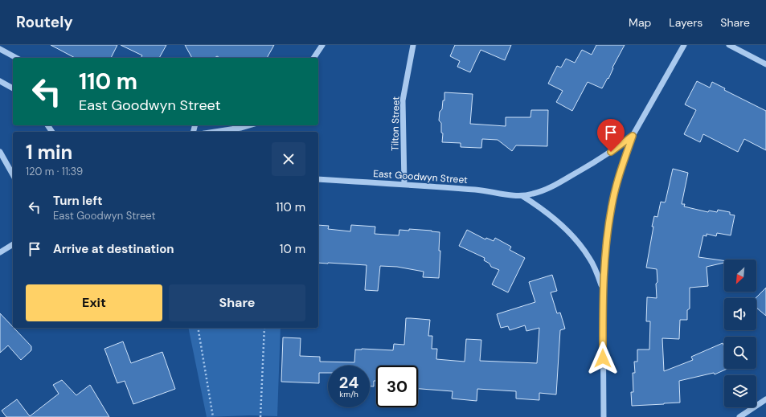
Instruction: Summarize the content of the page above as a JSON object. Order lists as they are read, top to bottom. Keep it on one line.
{"streets":{"street":["Tilton Street","East Goodwyn Street"]},"crossings":[["Tilton Street","East Goodwyn Street"]],"north":"bottom left","page":{"header":"Routely","nav":["Map","Layers","Share"],"turn":["110 m","East Goodwyn Street"],"heading":["1 min","120 m · 11:39"],"list":[{"name":"Turn left","note":"East Goodwyn Street","value":"110 m"},{"name":"Arrive at destination","value":"10 m"}],"buttons":["Exit","Share"],"speed":"24 km/h","limit":"30"}}
